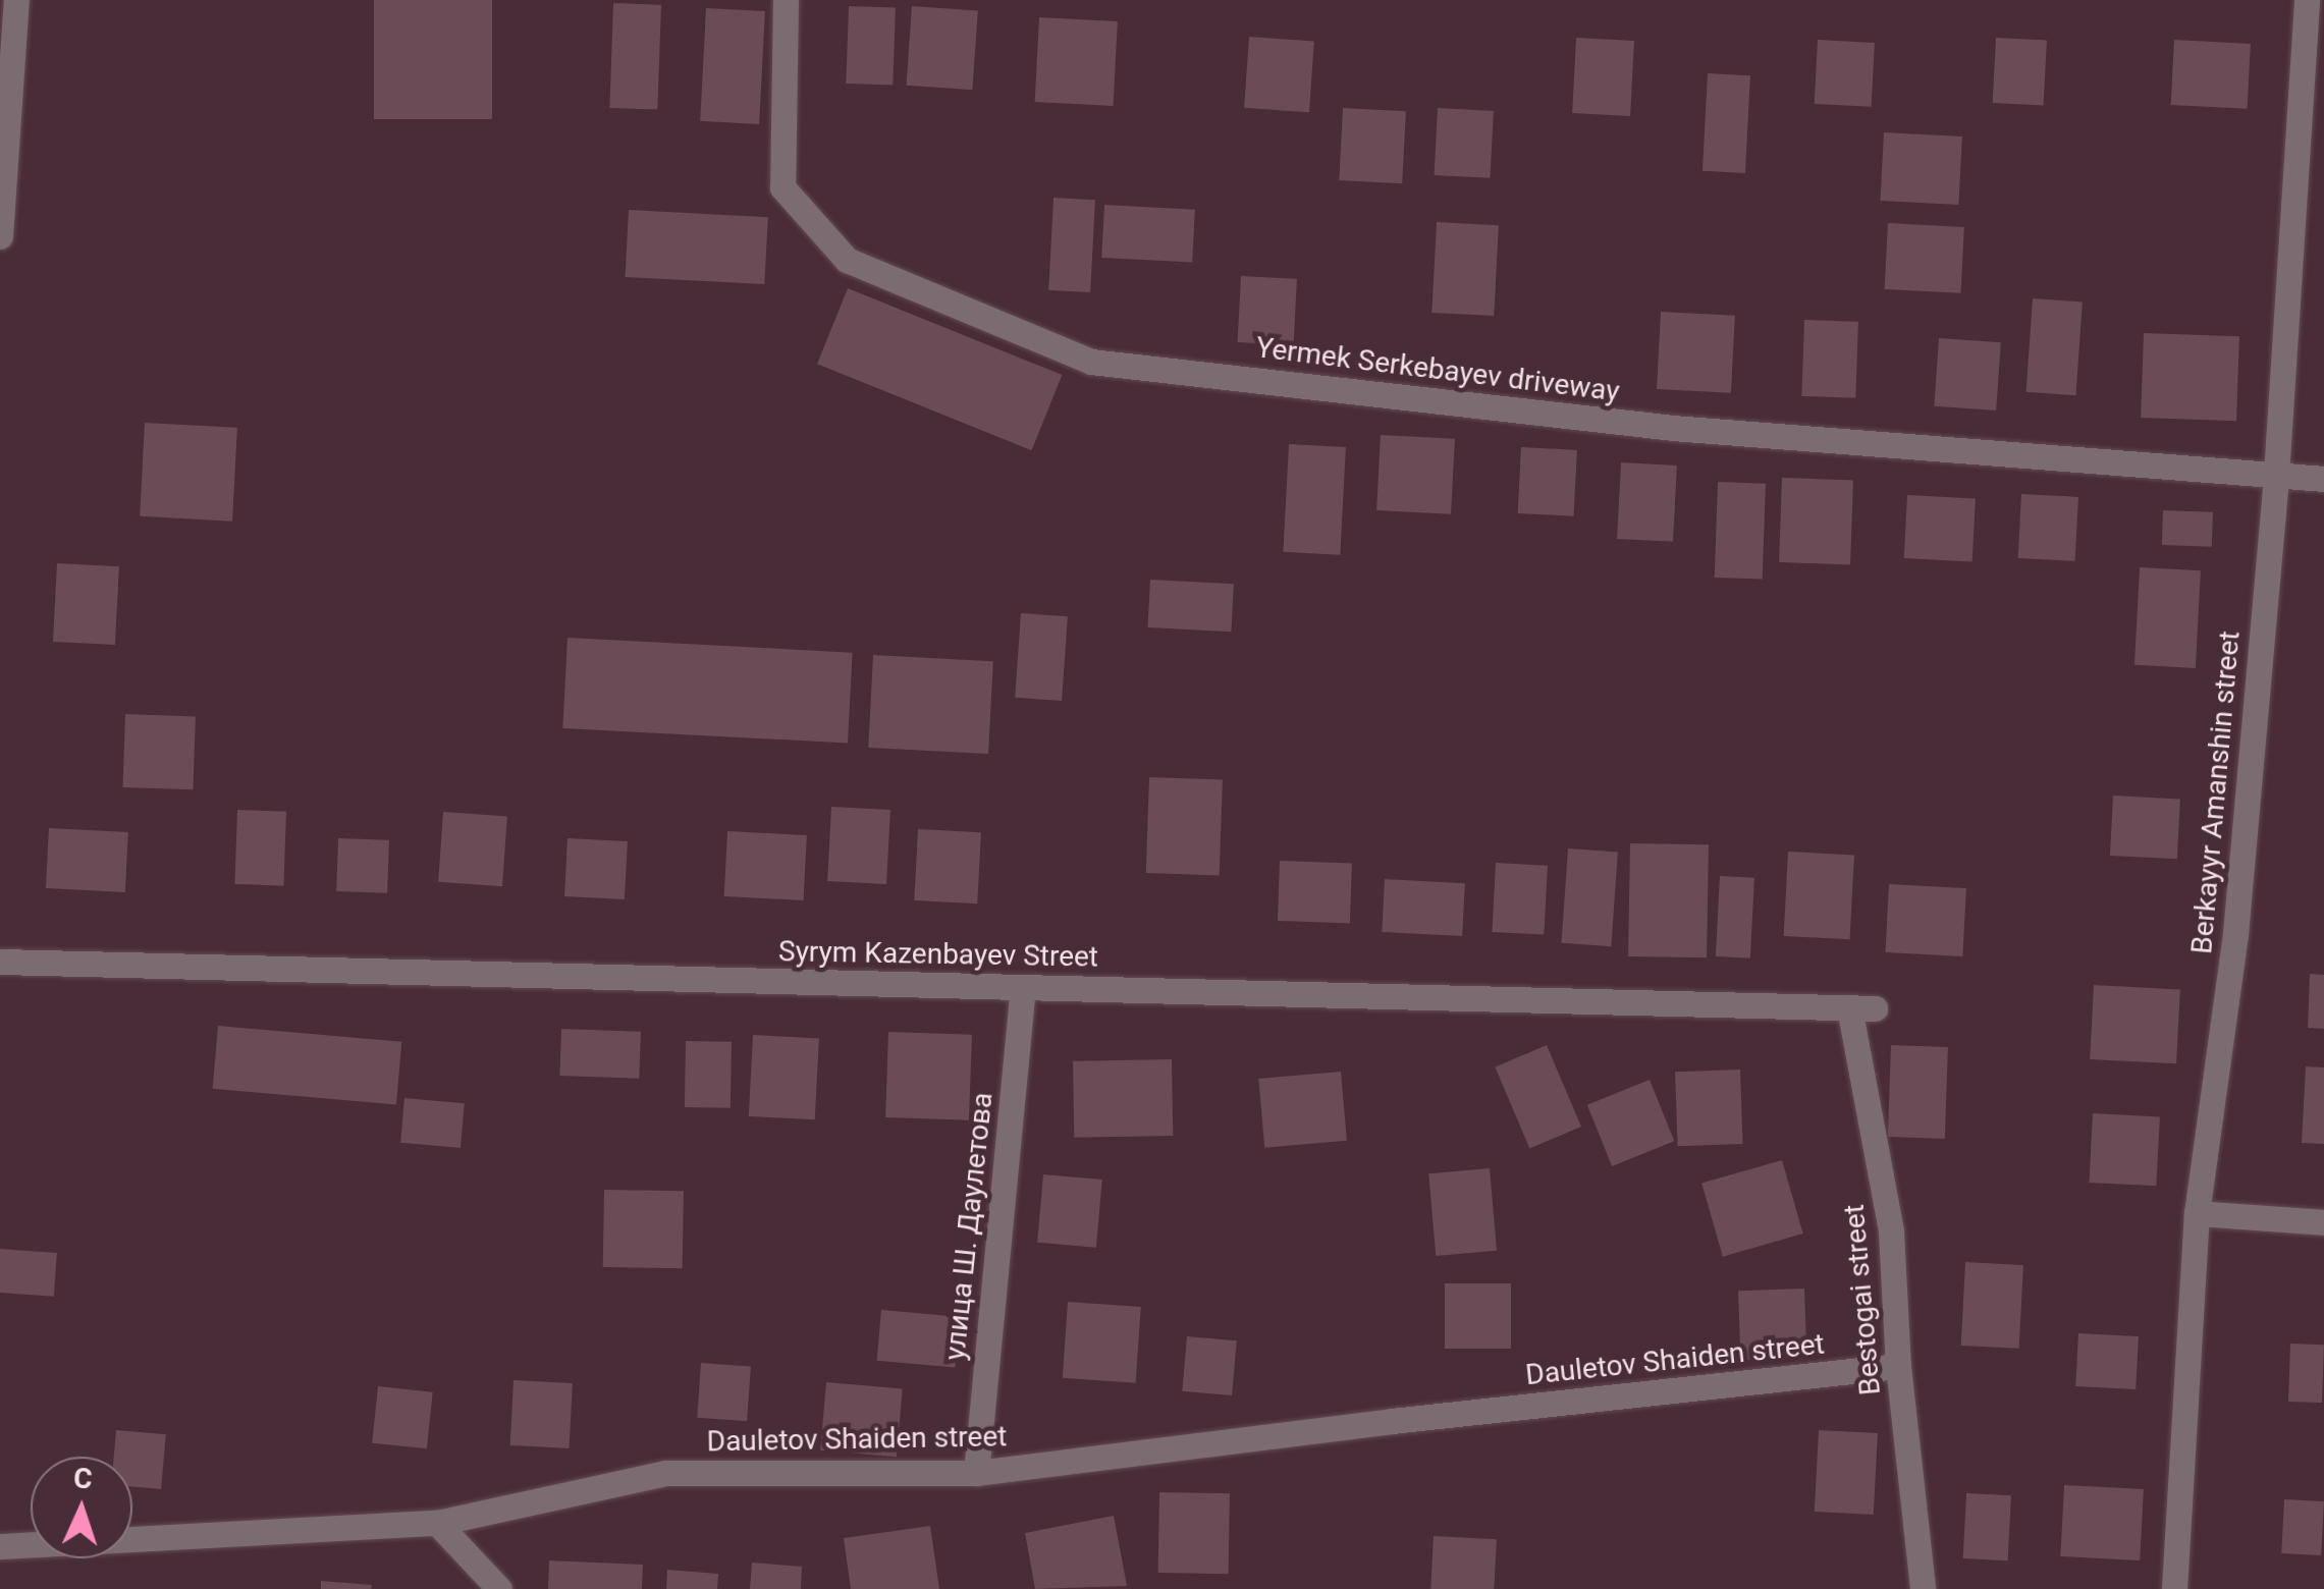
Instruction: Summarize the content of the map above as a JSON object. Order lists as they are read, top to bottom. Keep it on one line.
{"streets":{"street":["Yermek Serkebayev driveway","Berkayyr Amanshin street","Syrym Kazenbayev Street","улица Ш. Даулетова","Bestogai street","Dauletov Shaiden street"]},"crossings":[["Yermek Serkebayev driveway","Berkayyr Amanshin street"],["Syrym Kazenbayev Street","улица Ш. Даулетова"],["Syrym Kazenbayev Street","Bestogai street"],["улица Ш. Даулетова","Dauletov Shaiden street"],["Bestogai street","Dauletov Shaiden street"]],"north":"top"}
